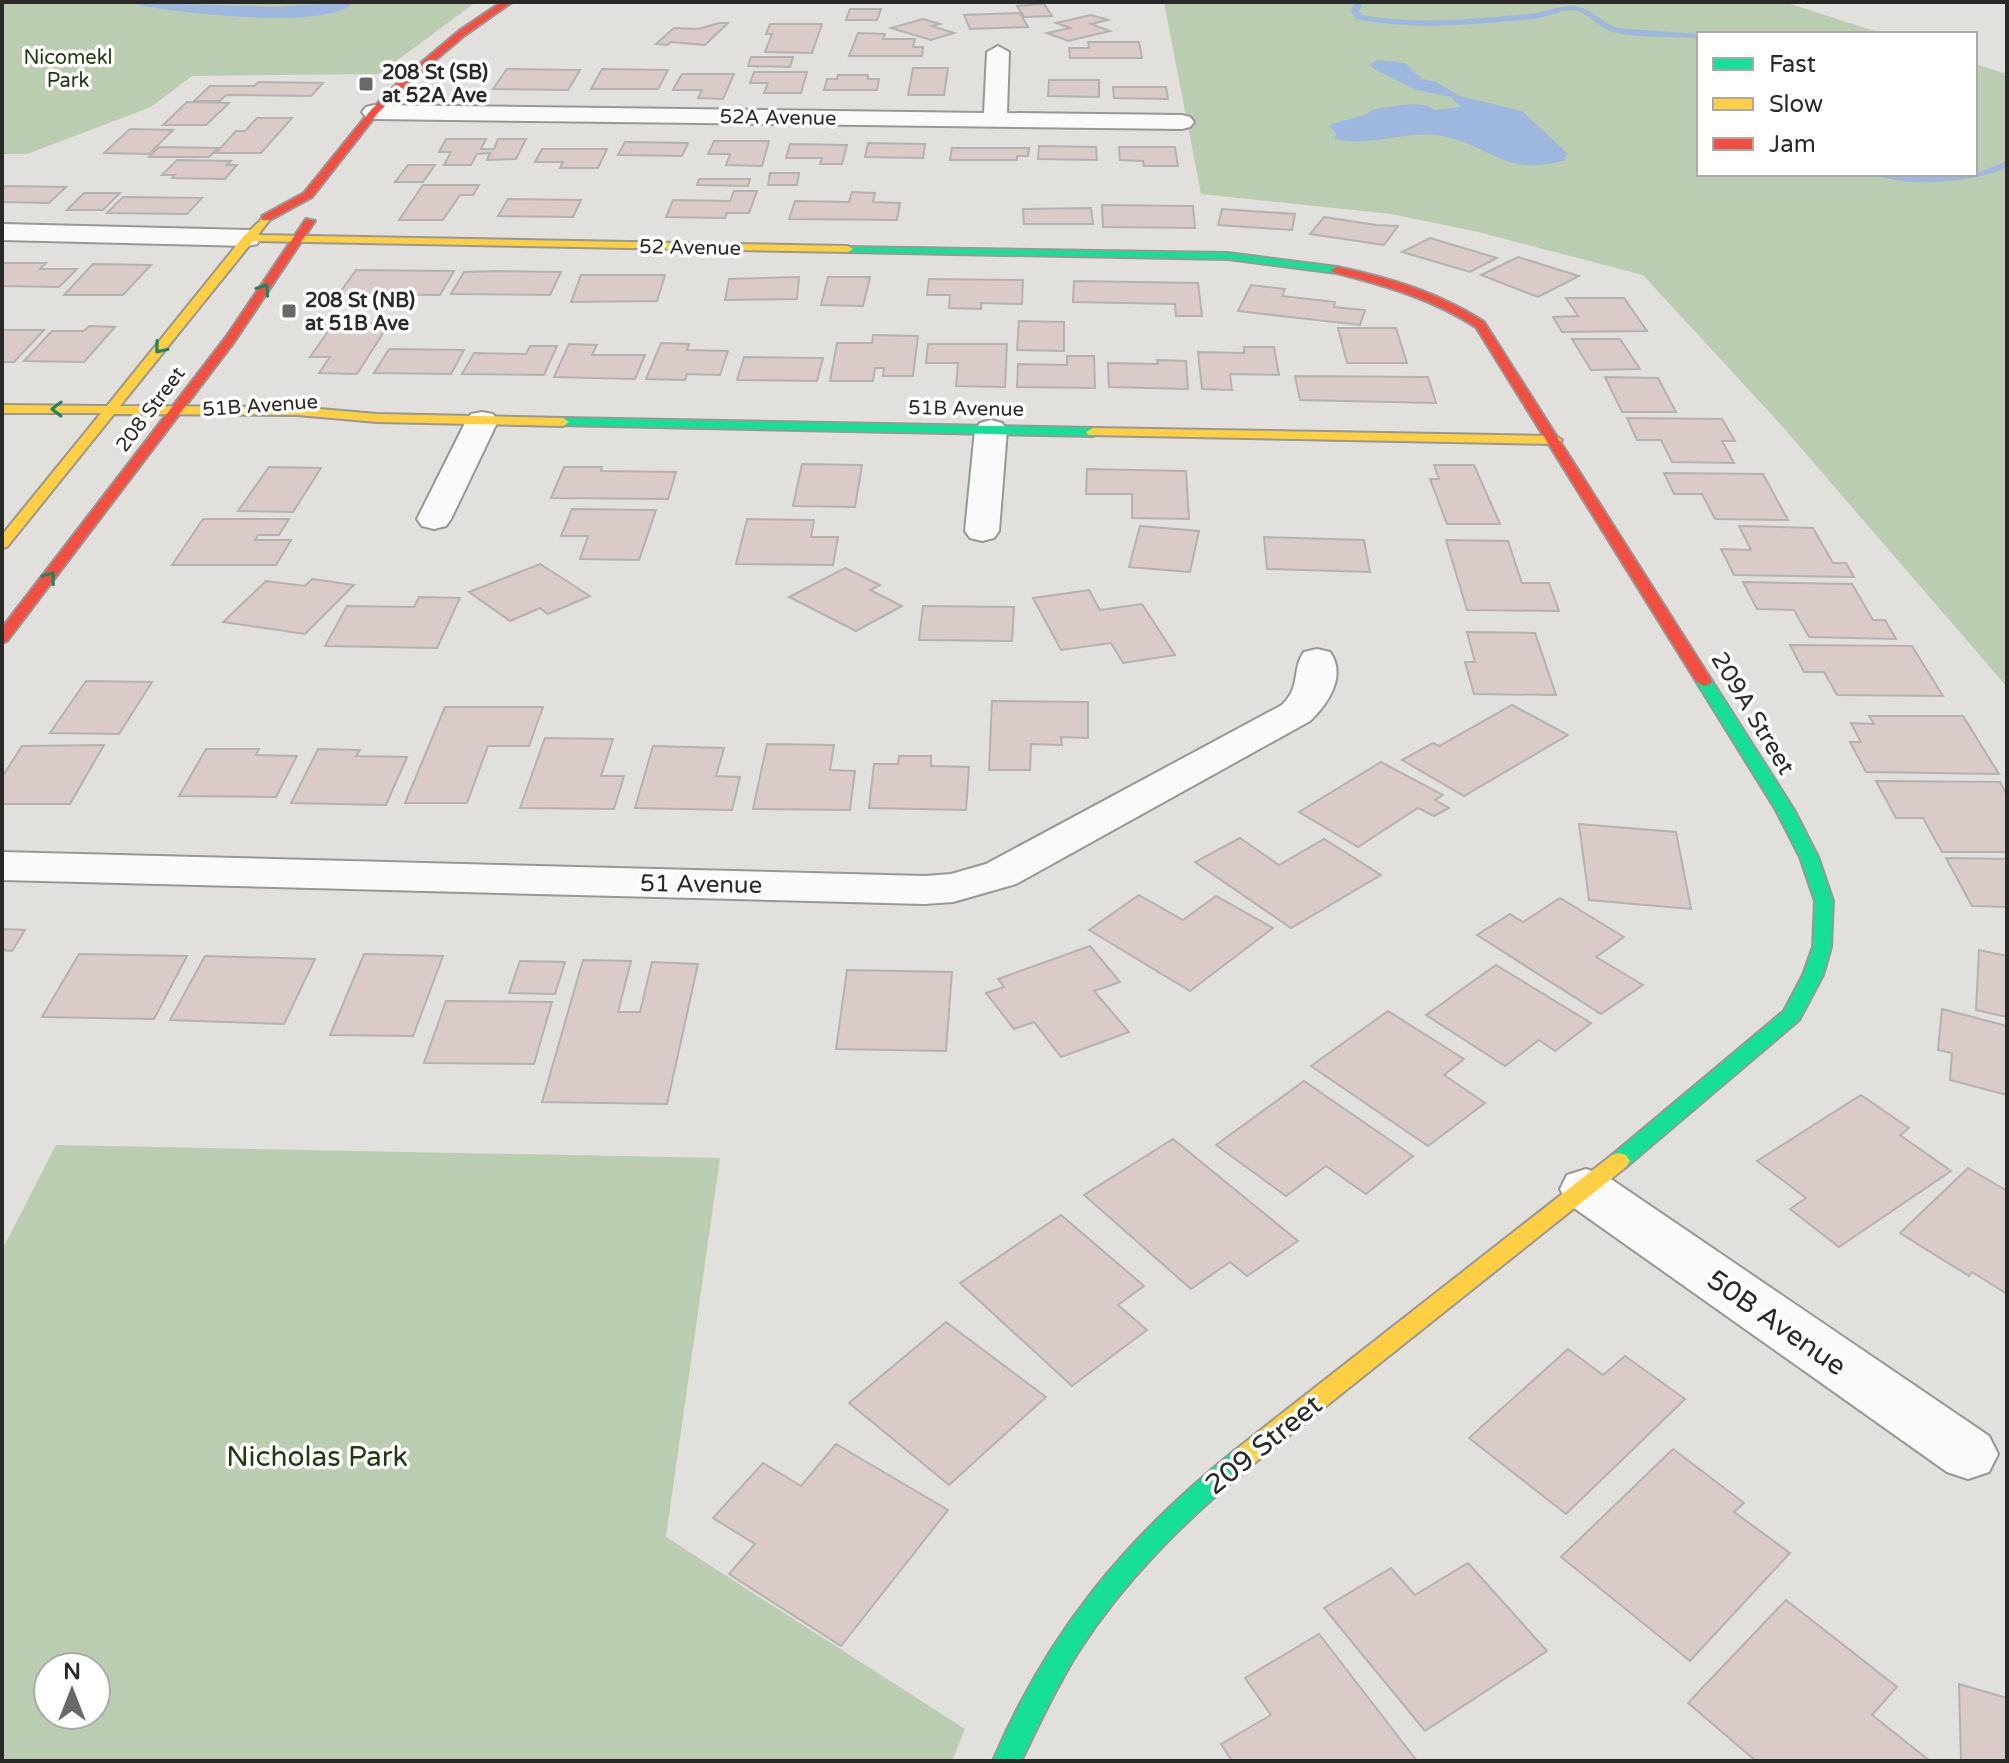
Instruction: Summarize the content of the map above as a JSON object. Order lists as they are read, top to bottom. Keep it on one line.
{"streets":{"street":["52A Avenue","52 Avenue","51B Avenue","208 Street","209A Street","51 Avenue","50B Avenue","209 Street"]},"crossings":[["52A Avenue","208 Street"],["52 Avenue","208 Street"],["52 Avenue","209A Street"],["51B Avenue","208 Street"],["51B Avenue","209A Street"],["209A Street","50B Avenue"],["209A Street","209 Street"],["50B Avenue","209 Street"]],"parks":["Nicomekl Park","Nicholas Park"],"places":{"transit":["208 St (SB) at 52A Ave","208 St (NB) at 51B Ave"]},"legend":["Fast","Slow","Jam"],"north":"top"}
